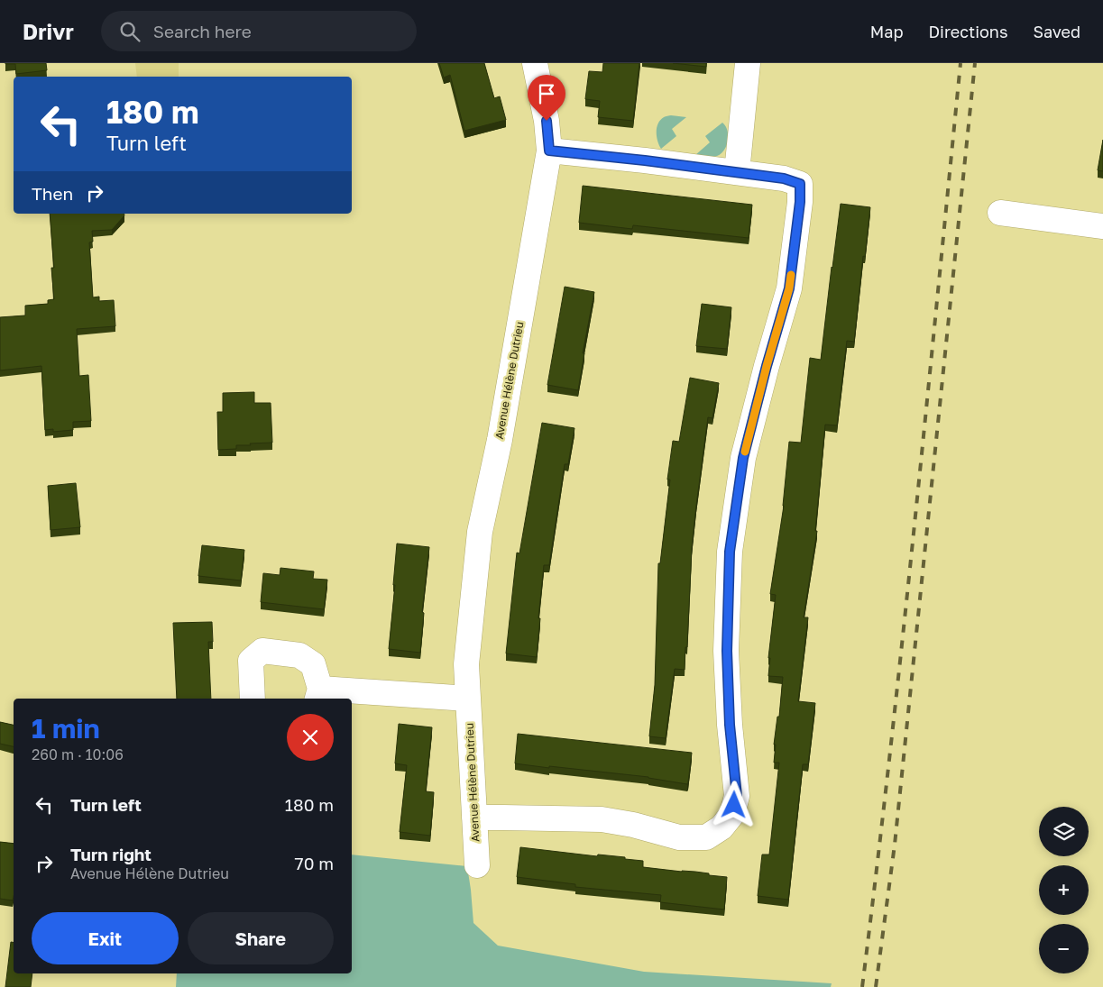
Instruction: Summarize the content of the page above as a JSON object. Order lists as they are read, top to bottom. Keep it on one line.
{"streets":{"street":["Avenue Hélène Dutrieu"]},"page":{"header":"Drivr","search":"Search here","nav":["Map","Directions","Saved"],"turn":["180 m","Turn left"],"then":"Then","heading":["1 min","260 m · 10:06"],"list":[{"name":"Turn left","value":"180 m"},{"name":"Turn right","note":"Avenue Hélène Dutrieu","value":"70 m"}],"map_buttons":["+","−"],"buttons":["Exit","Share"]}}
